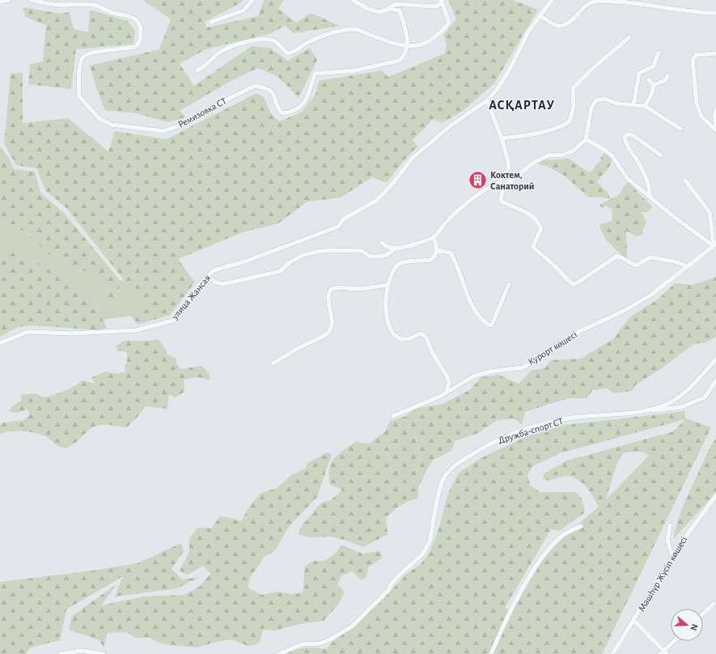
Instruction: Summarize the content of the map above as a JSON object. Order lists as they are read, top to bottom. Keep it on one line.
{"streets":{"street":["Ремизовка СТ","улица Жансая","Курорт көшесі","Дружба-спорт СТ","Мәшhүр Жүсіп көшесі"]},"districts":["АСҚАРТАУ"],"places":{"building":["Коктем, Санаторий"]},"north":"right"}
